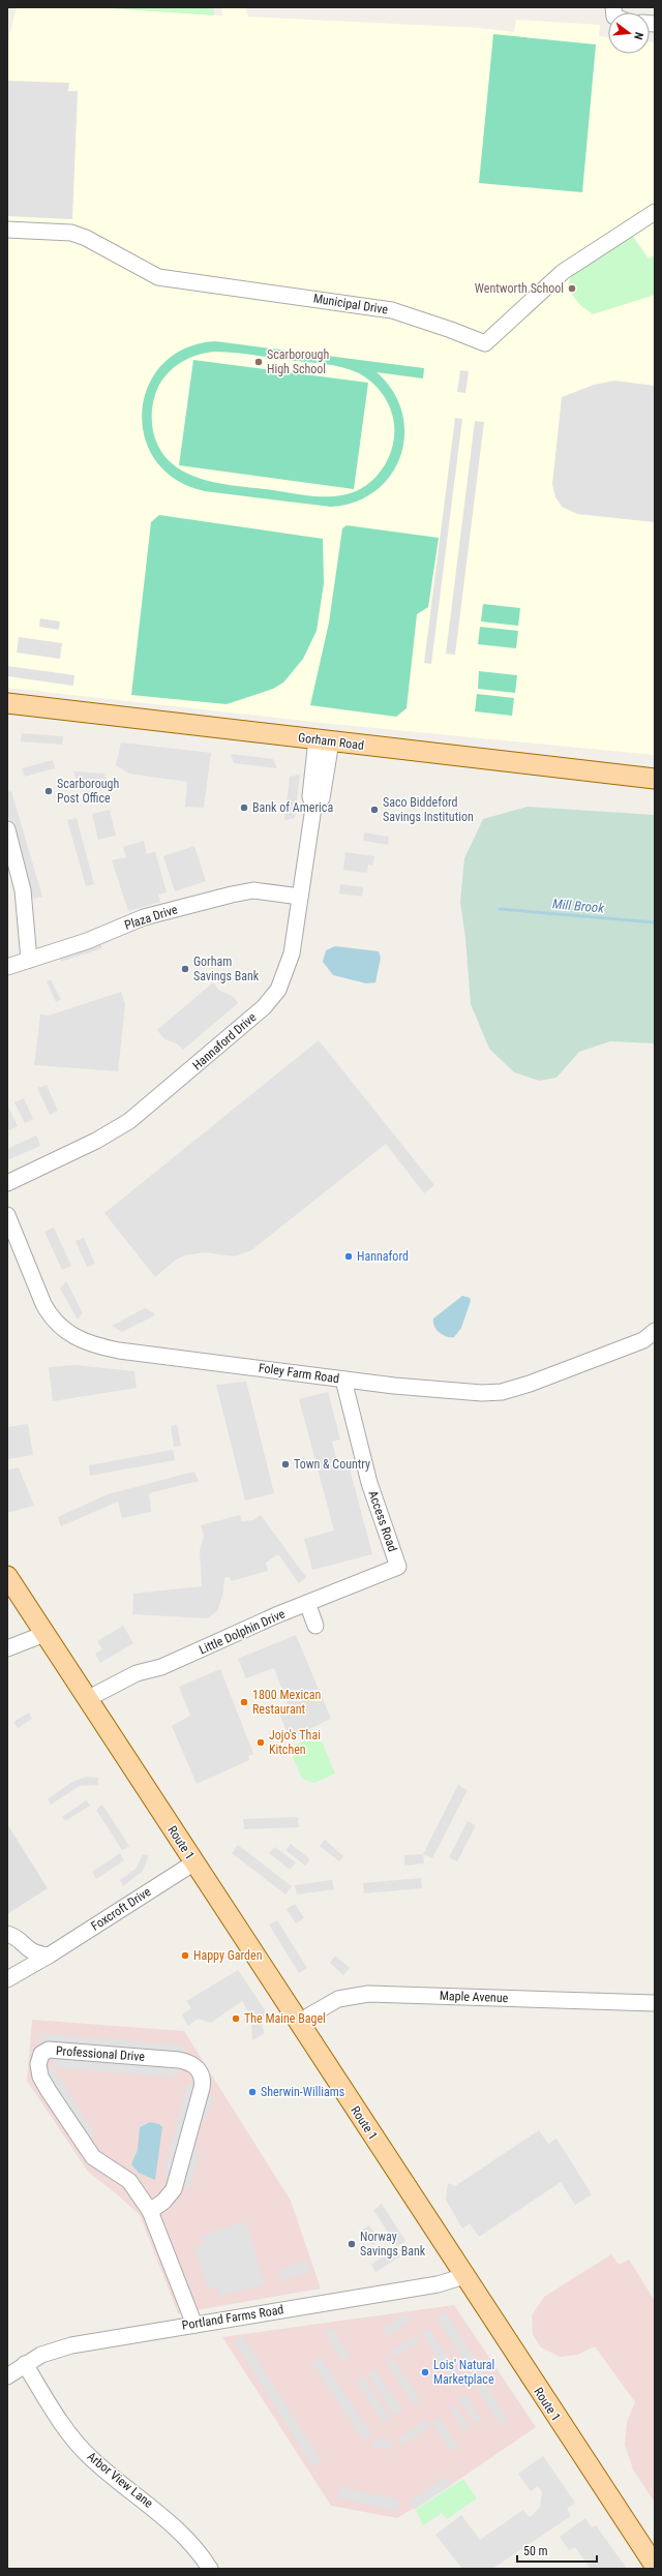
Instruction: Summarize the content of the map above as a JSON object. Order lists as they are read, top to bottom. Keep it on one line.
{"streets":{"main road":["Gorham Road","Route 1"],"street":["Municipal Drive","Plaza Drive","Hannaford Drive","Foley Farm Road","Access Road","Little Dolphin Drive","Foxcroft Drive","Maple Avenue","Professional Drive","Portland Farms Road","Arbor View Lane"]},"crossings":[["Gorham Road","Hannaford Drive"],["Plaza Drive","Hannaford Drive"],["Foley Farm Road","Access Road"],["Access Road","Little Dolphin Drive"],["Little Dolphin Drive","Route 1"],["Route 1","Foxcroft Drive"],["Route 1","Maple Avenue"],["Route 1","Portland Farms Road"],["Professional Drive","Portland Farms Road"],["Portland Farms Road","Arbor View Lane"]],"water":["Mill Brook"],"places":["Wentworth School","Scarborough High School","Scarborough Post Office","Bank of America","Saco Biddeford Savings Institution","Gorham Savings Bank","Hannaford","Town & Country","1800 Mexican Restaurant","Jojo's Thai Kitchen","Happy Garden","The Maine Bagel","Sherwin-Williams","Norway Savings Bank","Lois' Natural Marketplace"],"scale_bar":"50 m","north":"right"}
